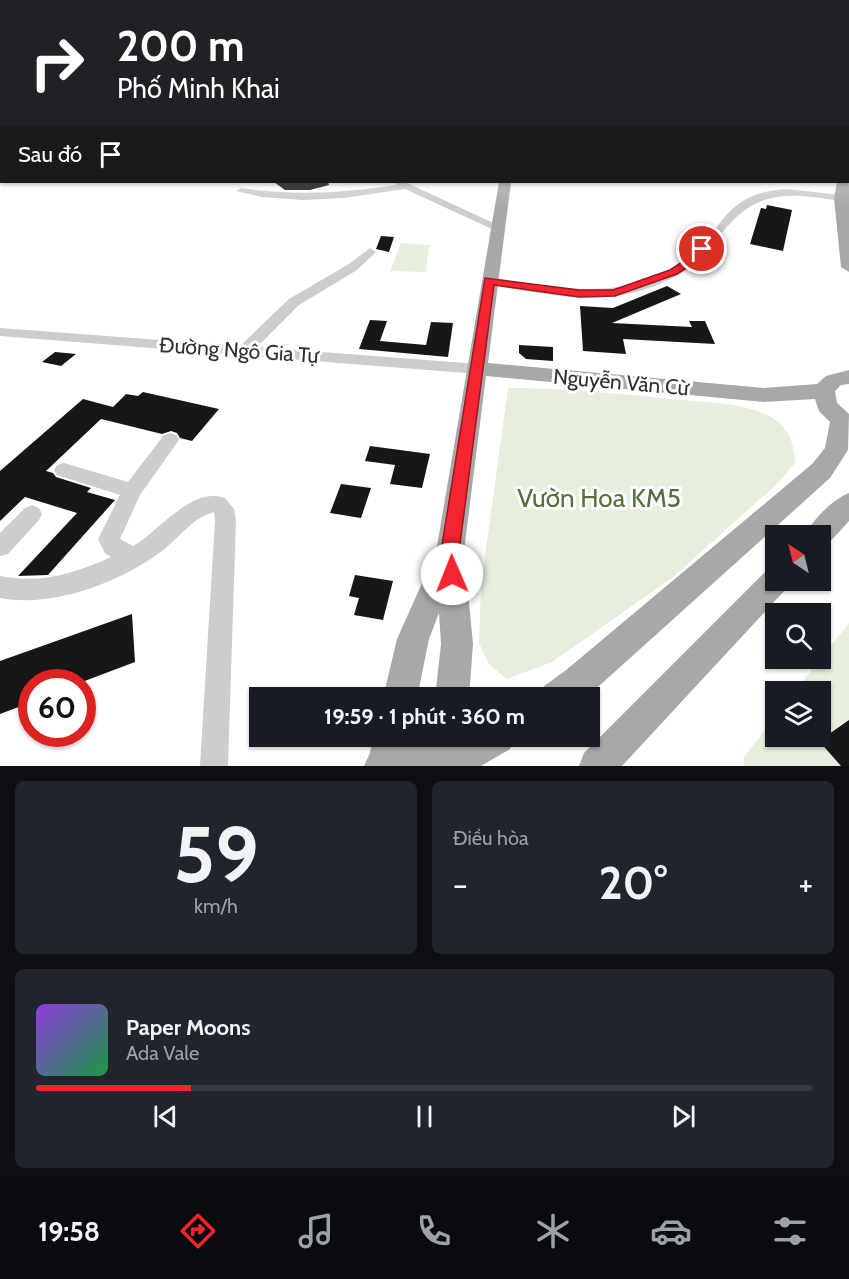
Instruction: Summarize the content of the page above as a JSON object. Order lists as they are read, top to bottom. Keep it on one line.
{"streets":{"main road":["Nguyễn Văn Cừ"],"street":["Đường Ngô Gia Tự"]},"crossings":[["Đường Ngô Gia Tự","Nguyễn Văn Cừ"]],"parks":["Vườn Hoa KM5"],"north":"top left","page":{"turn":["200 m","Phố Minh Khai"],"then":"Sau đó","limit":"60","trip":"19:59 · 1 phút · 360 m","tile":[["59","km/h"],"Điều hòa"],"heat":["−","20°","+"],"song":["Paper Moons","Ada Vale"],"tabs":"19:58"}}
